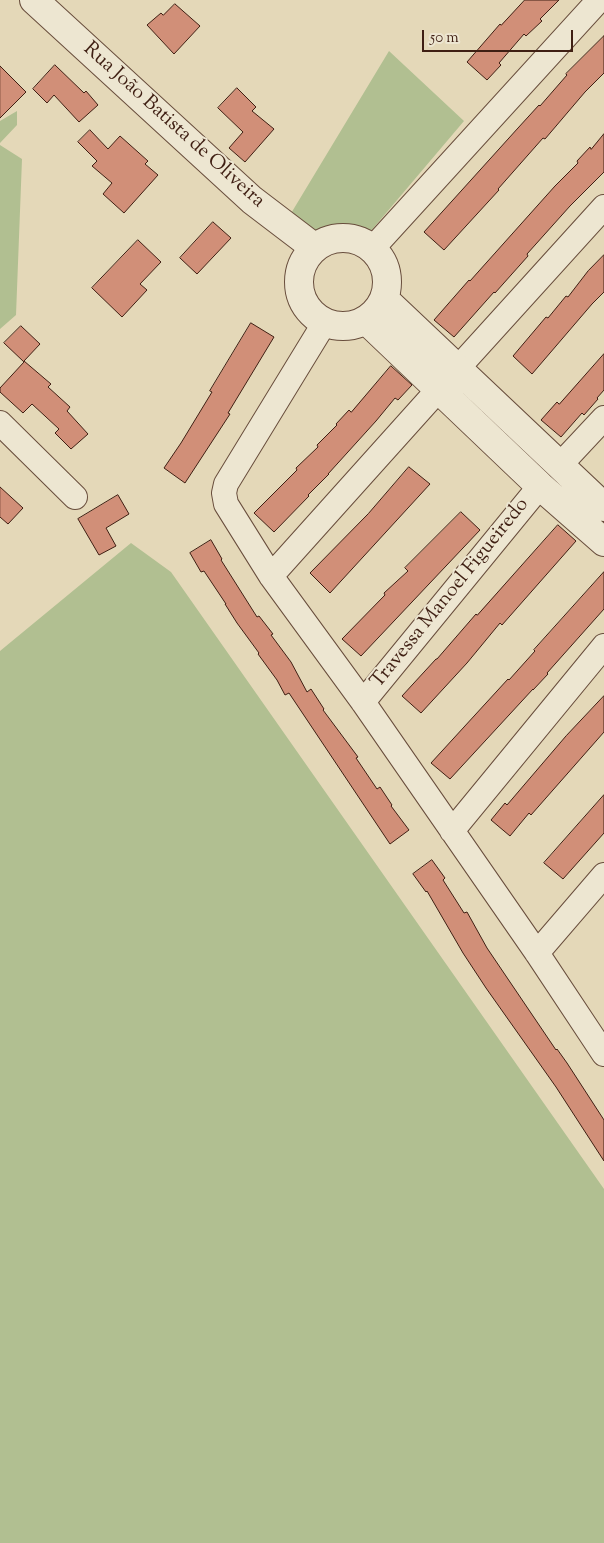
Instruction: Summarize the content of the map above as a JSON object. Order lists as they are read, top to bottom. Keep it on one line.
{"streets":{"street":["Rua João Batista de Oliveira","Travessa Manoel Figueiredo"]},"scale_bar":"50 m"}
